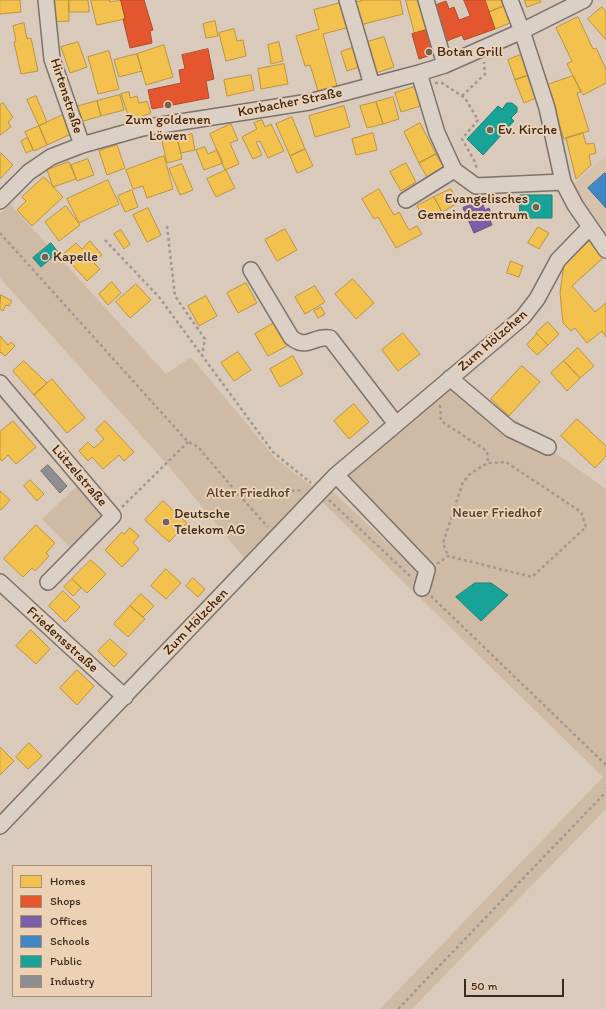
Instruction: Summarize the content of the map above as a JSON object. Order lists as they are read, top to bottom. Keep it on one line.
{"streets":{"street":["Hirtenstraße","Korbacher Straße","Zum Hölzchen","Lützelstraße","Friedensstraße"]},"crossings":[["Hirtenstraße","Korbacher Straße"],["Zum Hölzchen","Friedensstraße"]],"parks":["Alter Friedhof","Neuer Friedhof"],"places":["Botan Grill","Zum goldenen Löwen","Ev. Kirche","Evangelisches Gemeindezentrum","Kapelle","Deutsche Telekom AG"],"legend":["Homes","Shops","Offices","Schools","Public","Industry"],"scale_bar":"50 m"}
